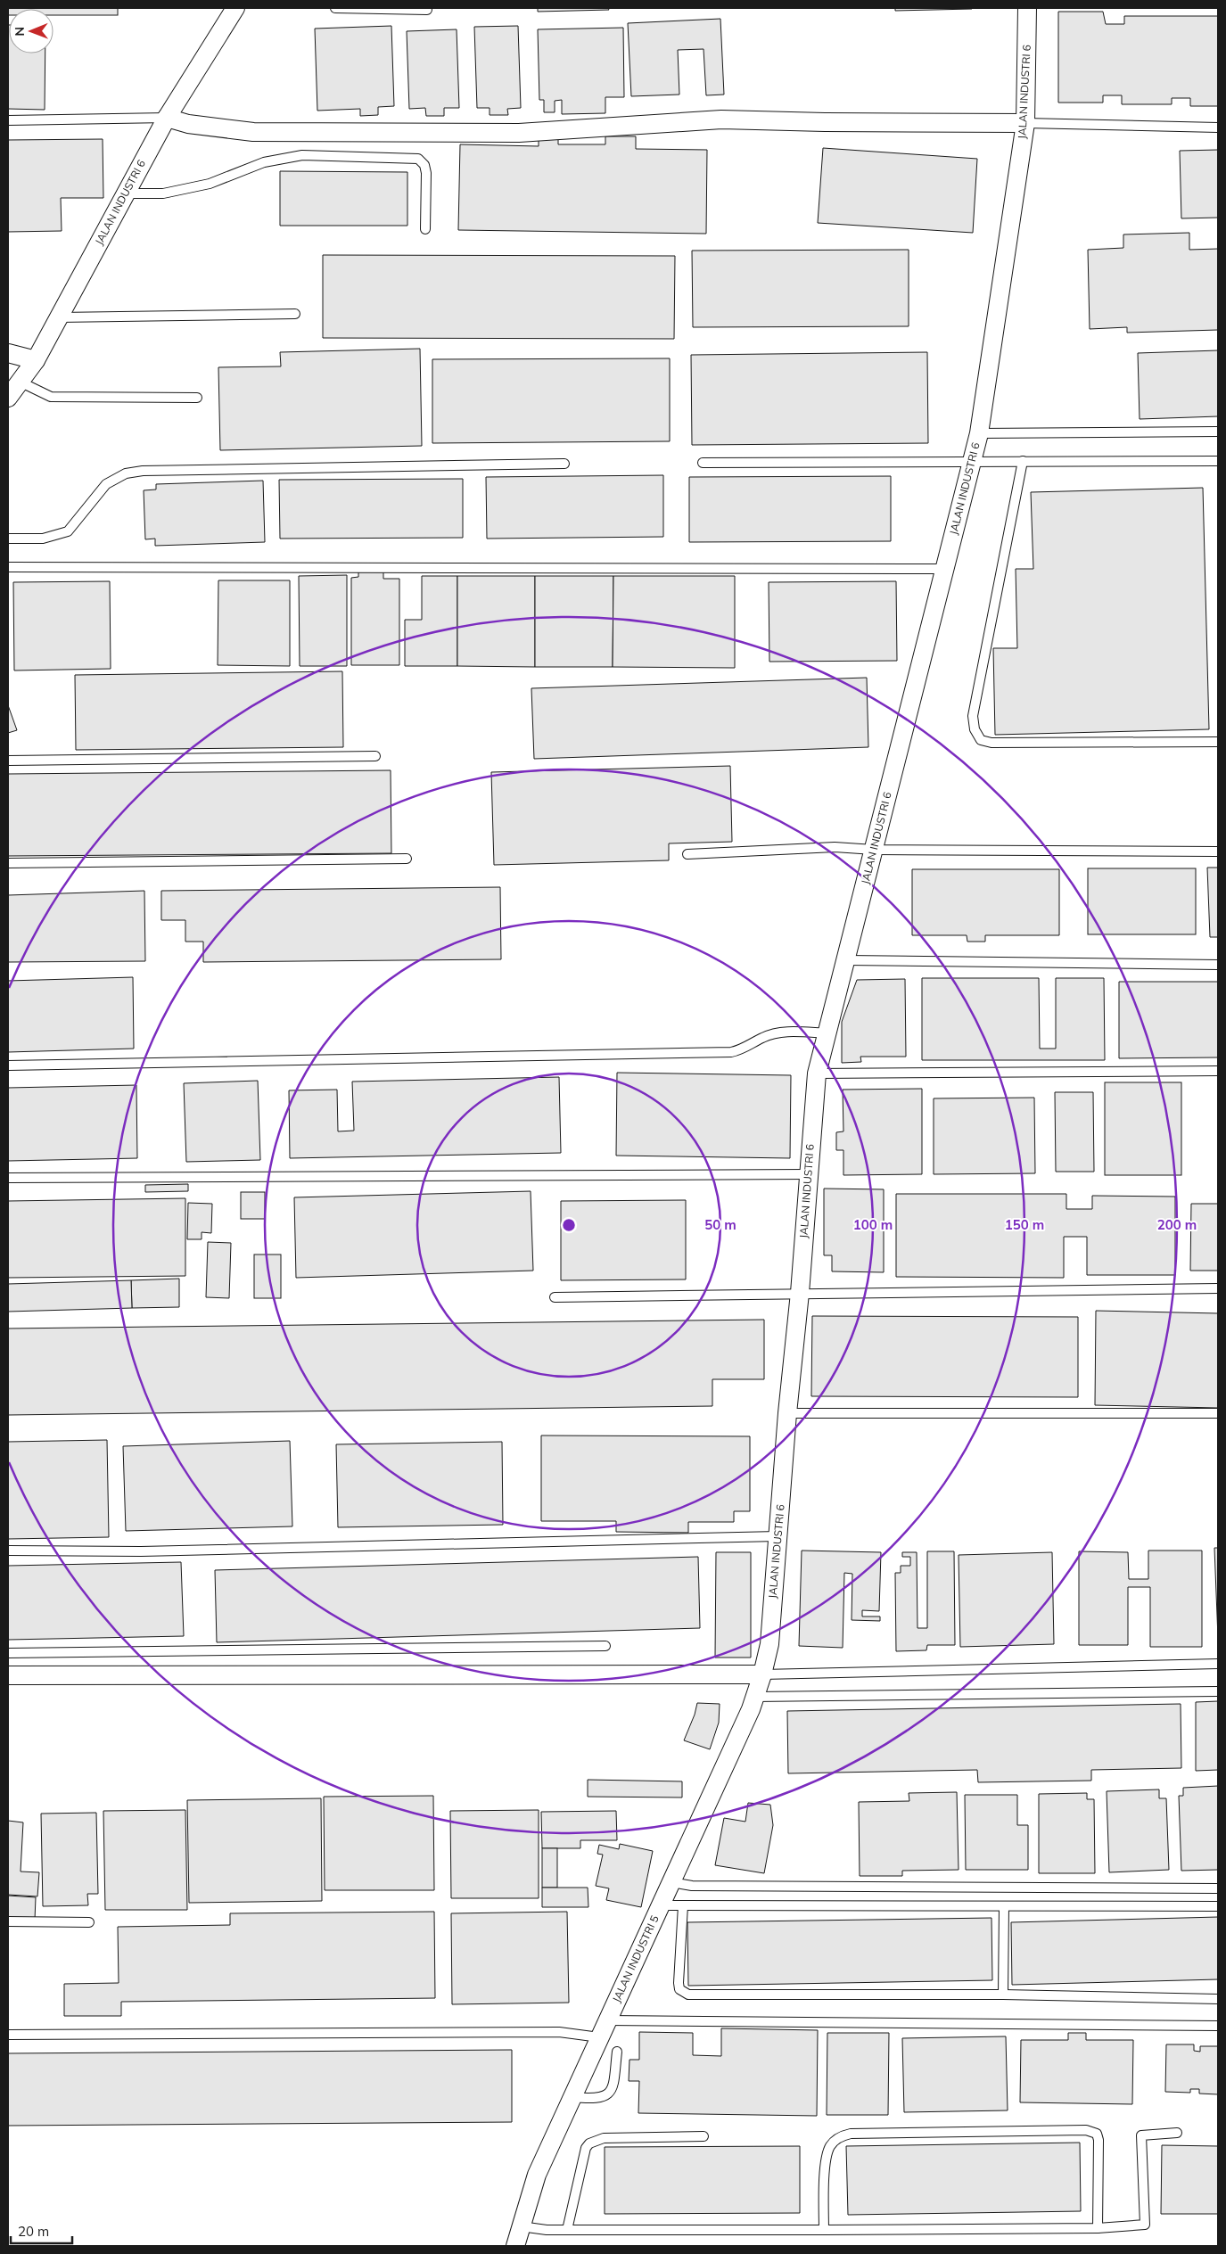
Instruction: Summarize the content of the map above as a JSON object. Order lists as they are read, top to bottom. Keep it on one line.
{"streets":{"street":["JALAN INDUSTRI 6","JALAN INDUSTRI 5"]},"crossings":[["JALAN INDUSTRI 6","JALAN INDUSTRI 5"]],"scale_bar":"20 m","north":"left","rings":["50 m","100 m","150 m","200 m"]}
